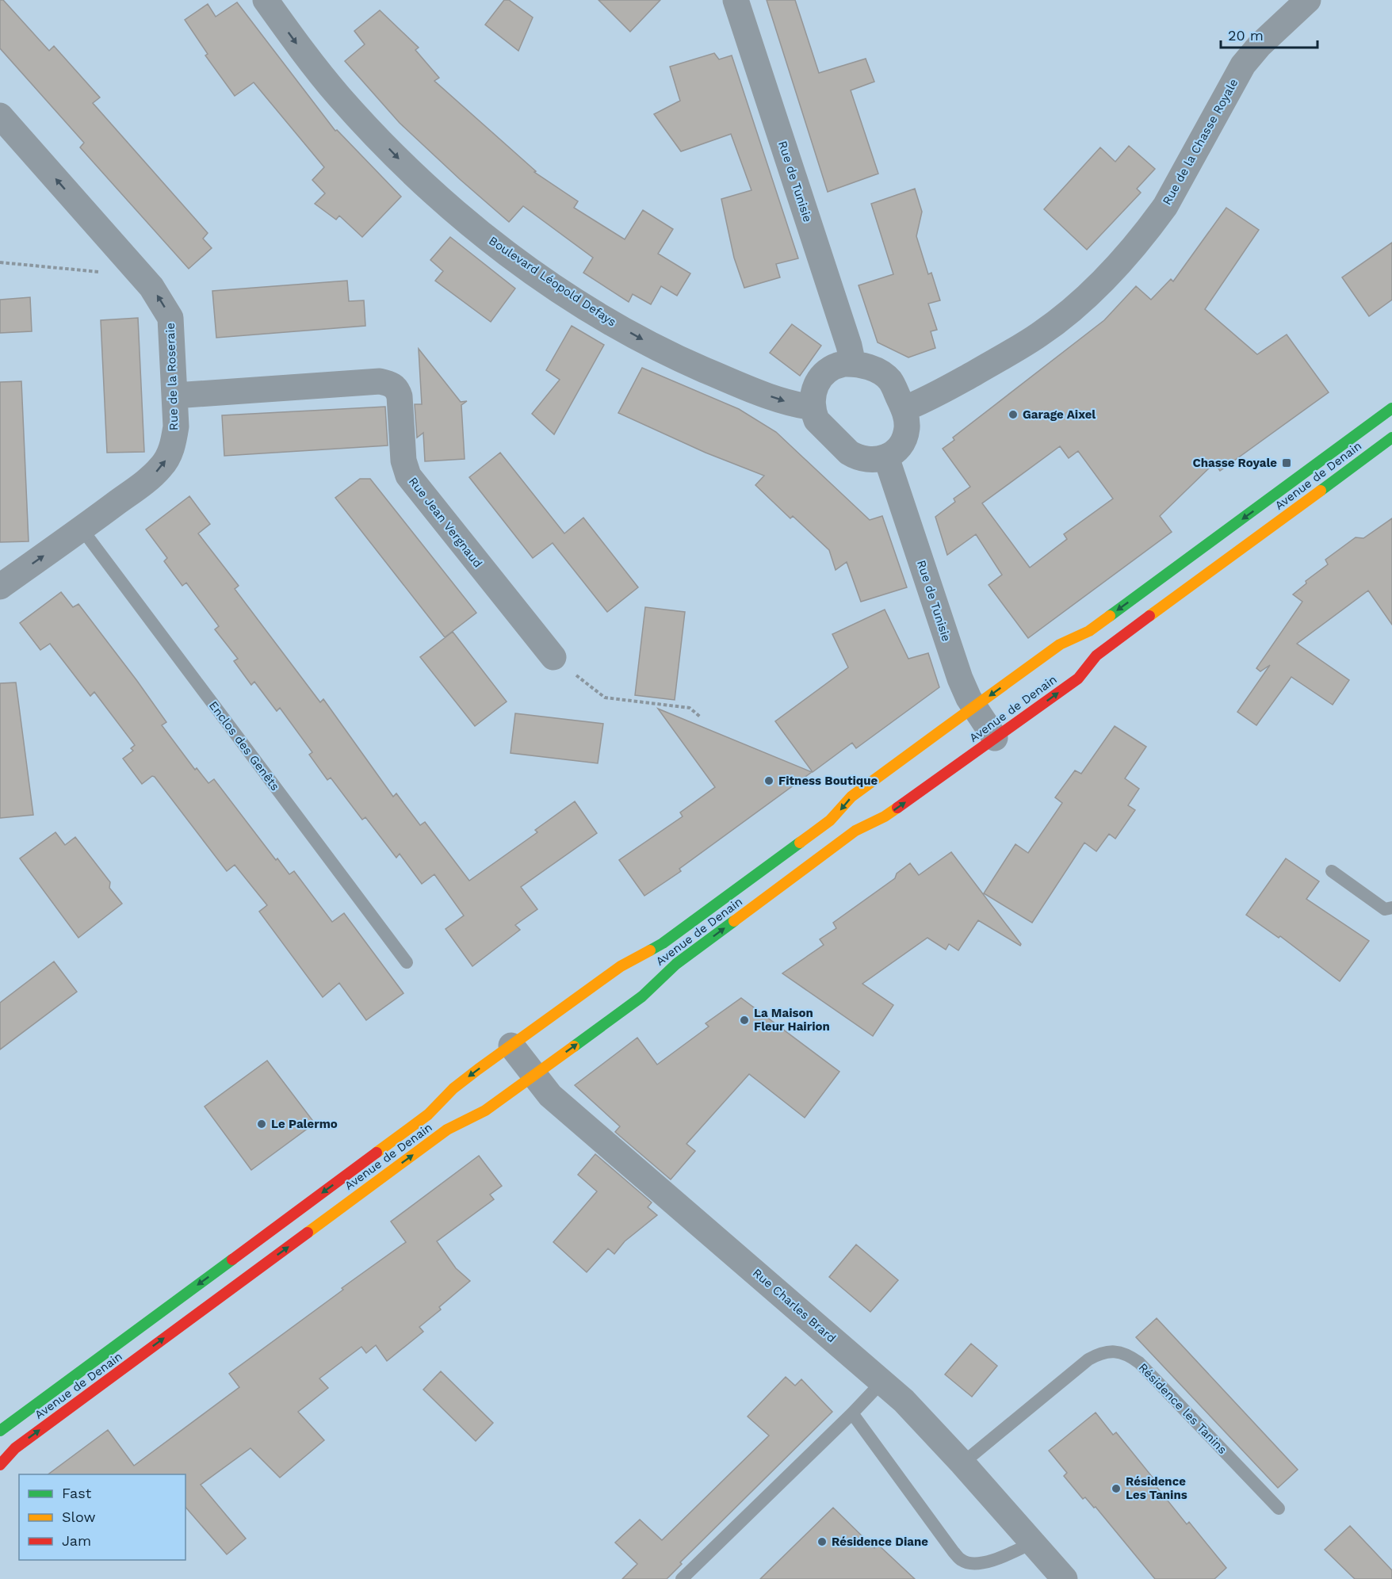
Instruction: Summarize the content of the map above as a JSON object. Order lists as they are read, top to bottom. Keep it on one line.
{"streets":{"main road":["Avenue de Denain"],"street":["Rue de la Chasse Royale","Rue de Tunisie","Boulevard Léopold Defays","Rue de la Roseraie","Rue Jean Vergnaud","Rue Charles Brard"],"lane":["Enclos des Genêts","Résidence les Tanins"]},"crossings":[["Rue de la Chasse Royale","Rue de Tunisie"],["Rue de la Chasse Royale","Boulevard Léopold Defays"],["Rue de Tunisie","Boulevard Léopold Defays"],["Rue de Tunisie","Avenue de Denain"],["Rue de la Roseraie","Rue Jean Vergnaud"],["Rue de la Roseraie","Enclos des Genêts"],["Avenue de Denain","Rue Charles Brard"],["Rue Charles Brard","Résidence les Tanins"]],"one_way":["Boulevard Léopold Defays"],"places":{"other":["Garage Aixel","Fitness Boutique","La Maison Fleur Hairion","Le Palermo","Résidence Les Tanins","Résidence Diane"],"transit":["Chasse Royale"]},"legend":["Fast","Slow","Jam"],"scale_bar":"20 m"}
